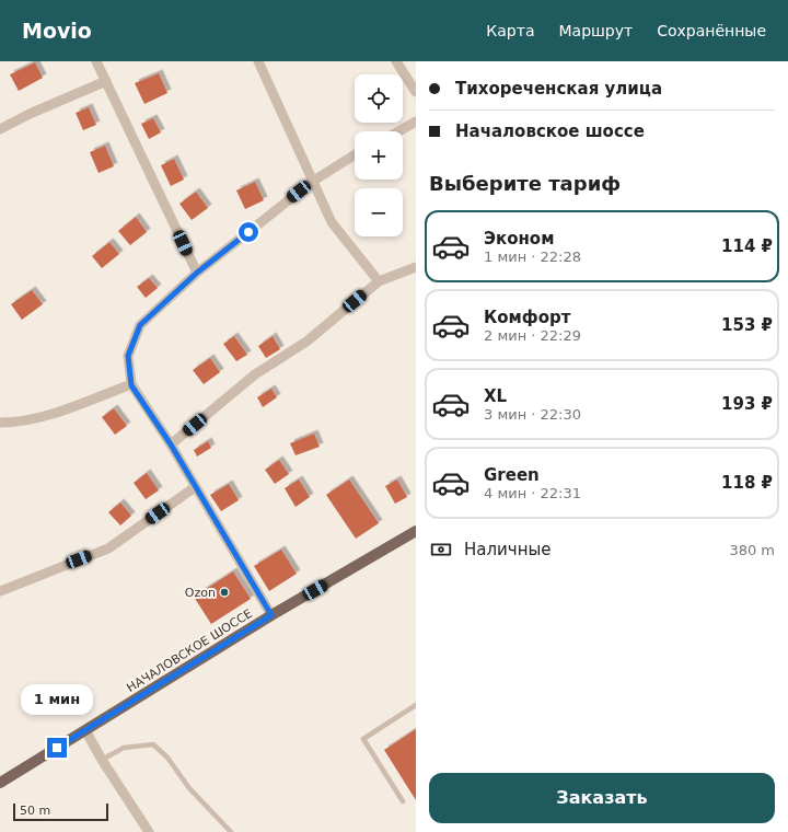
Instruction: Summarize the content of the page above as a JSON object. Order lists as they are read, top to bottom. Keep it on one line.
{"streets":{"main road":["НАЧАЛОВСКОЕ ШОССЕ"]},"places":["Ozon"],"scale_bar":"50 m","page":{"header":"Movio","nav":["Карта","Маршрут","Сохранённые"],"banner":["Тихореченская улица","Началовское шоссе"],"map_buttons":["+","−"],"heading":"Выберите тариф","list":[{"name":"Эконом","note":"1 мин · 22:28","value":"114 ₽"},{"name":"Комфорт","note":"2 мин · 22:29","value":"153 ₽"},{"name":"XL","note":"3 мин · 22:30","value":"193 ₽"},{"name":"Green","note":"4 мин · 22:31","value":"118 ₽"}],"pay":["Наличные","380 m"],"bubble":"1 мин","buttons":"Заказать","scale":"50 m"}}
